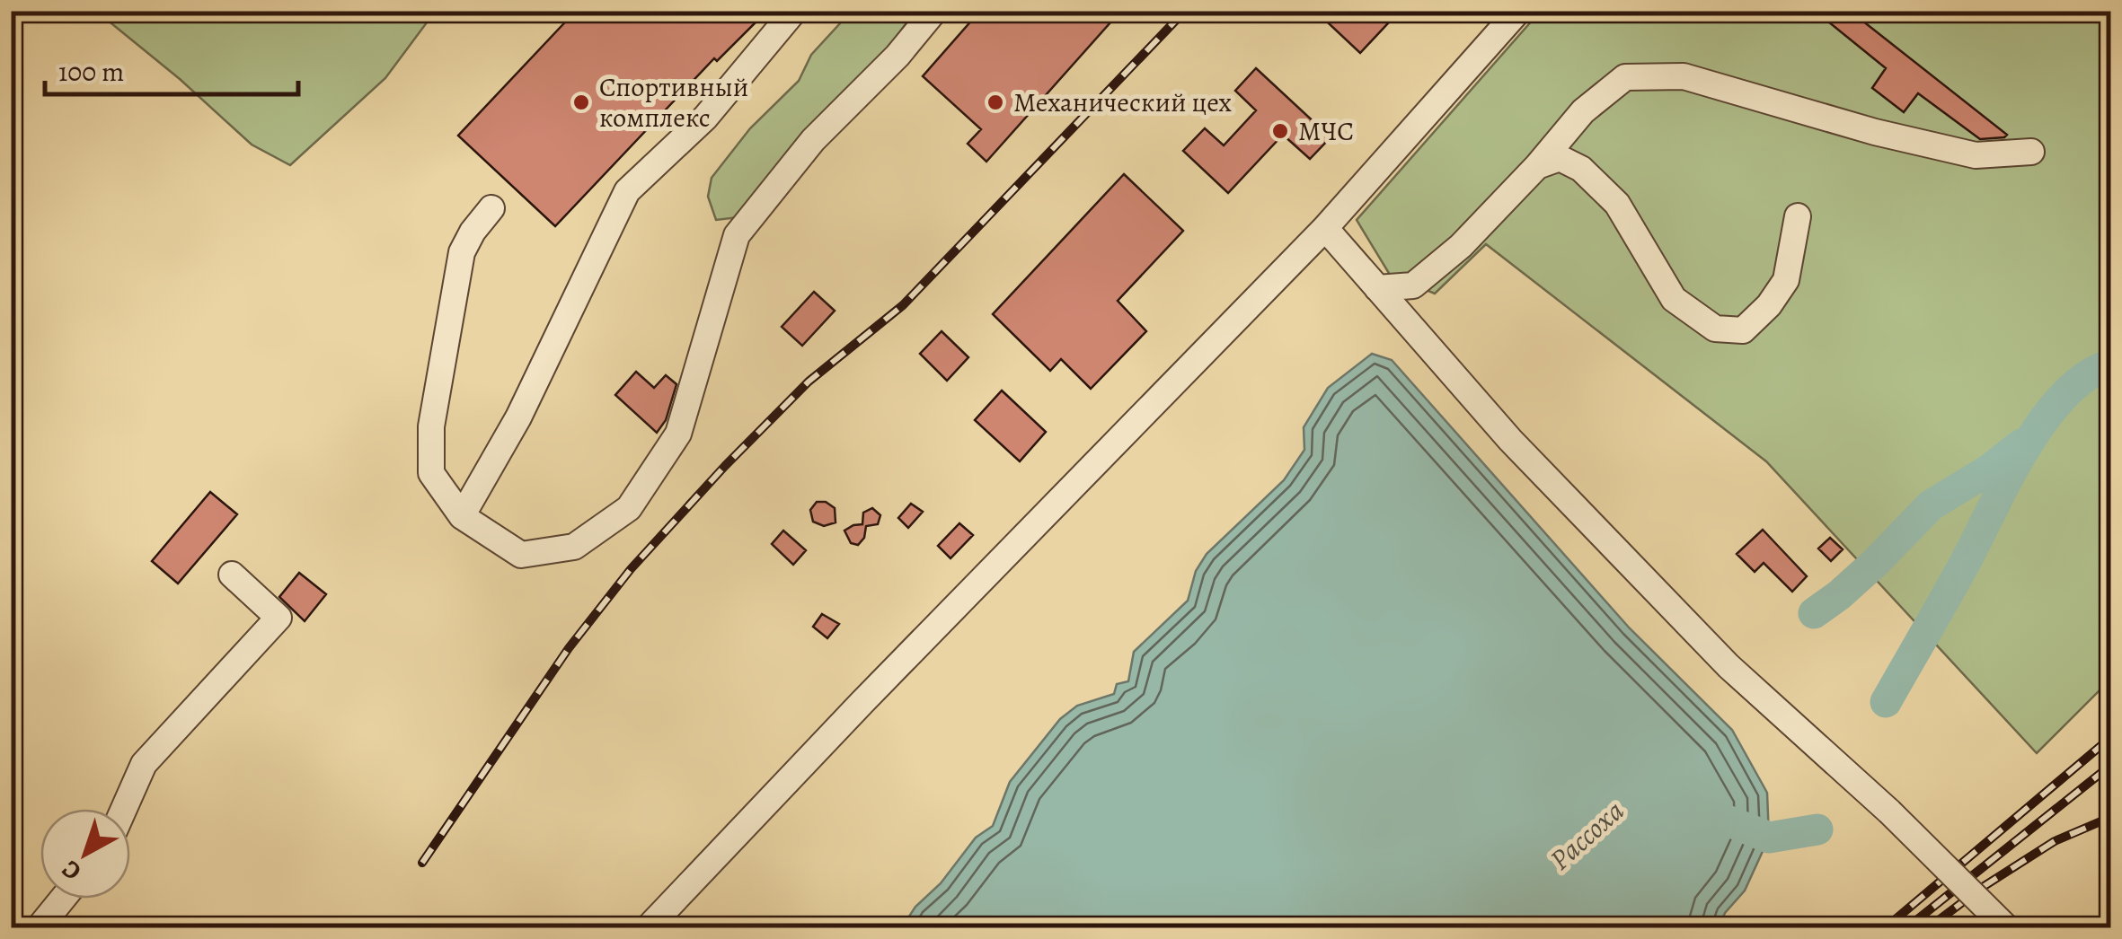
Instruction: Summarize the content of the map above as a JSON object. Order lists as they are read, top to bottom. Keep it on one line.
{"water":["Рассоха"],"places":["Спортивный комплекс","Механический цех","МЧС"],"scale_bar":"100 m","north":"bottom left"}
